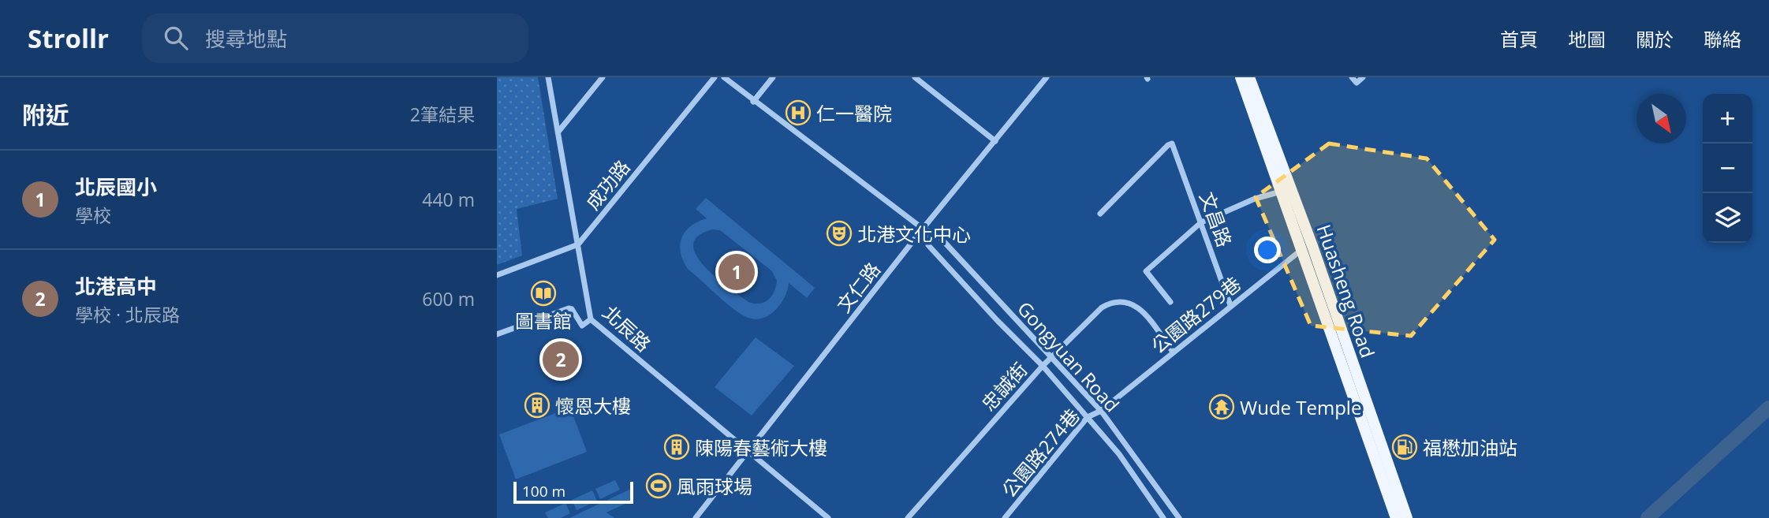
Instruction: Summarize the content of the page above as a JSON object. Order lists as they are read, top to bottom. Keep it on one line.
{"streets":{"main road":["Huasheng Road"],"street":["成功路","文昌路","文仁路","公園路279巷","北辰路","Gongyuan Road","忠誠街","公園路274巷"]},"crossings":[["成功路","北辰路"],["文昌路","公園路279巷"],["文仁路","北辰路"],["文仁路","Gongyuan Road"],["Huasheng Road","公園路279巷"],["公園路279巷","Gongyuan Road"],["公園路279巷","忠誠街"],["公園路279巷","公園路274巷"],["Gongyuan Road","忠誠街"],["Gongyuan Road","公園路274巷"]],"places":{"hospital":["仁一醫院"],"theatre":["北港文化中心"],"library":["圖書館"],"building":["懷恩大樓","陳陽春藝術大樓"],"temple":["Wude Temple"],"fuel station":["福懋加油站"],"sports":["風雨球場"]},"scale_bar":"100 m","north":"bottom right","page":{"header":"Strollr","search":"搜尋地點","nav":["首頁","地圖","關於","聯絡"],"heading":["附近","2筆結果"],"map_buttons":["+","−"],"list":[{"mark":"1","name":"北辰國小","note":"學校","value":"440 m"},{"mark":"2","name":"北港高中","note":"學校 · 北辰路","value":"600 m"}],"pins":["1","2"],"scale":"100 m"}}
